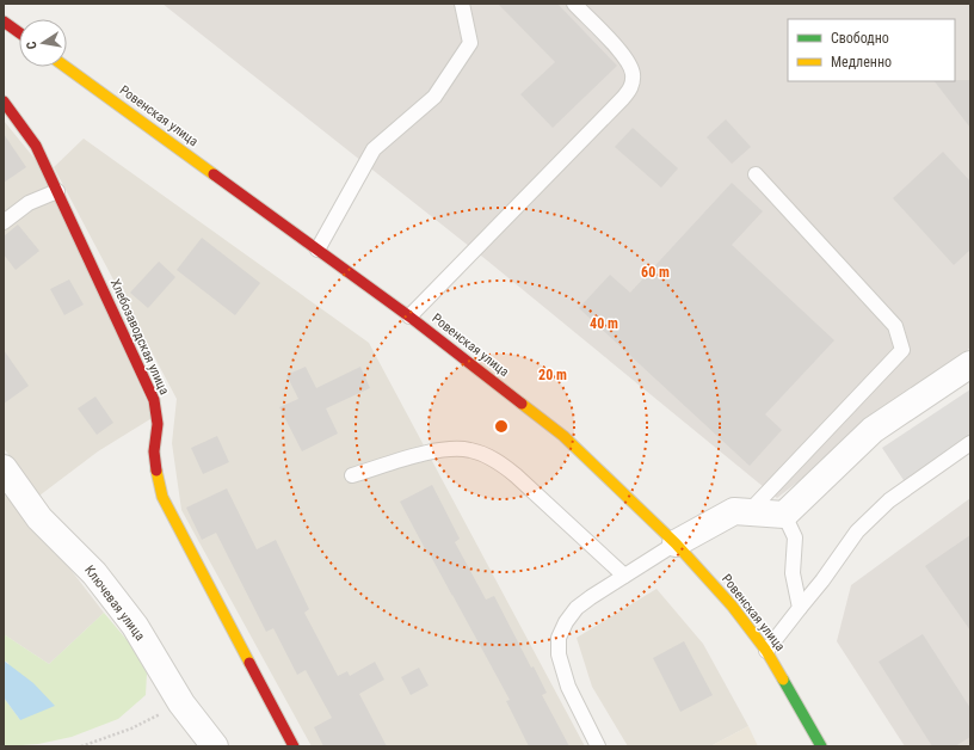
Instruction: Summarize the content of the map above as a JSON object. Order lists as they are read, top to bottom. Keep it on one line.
{"streets":{"main road":["Ровенская улица","Хлебозаводская улица"],"street":["Ключевая улица"]},"legend":["Свободно","Медленно"],"north":"left","rings":["60 m","40 m","20 m"]}
